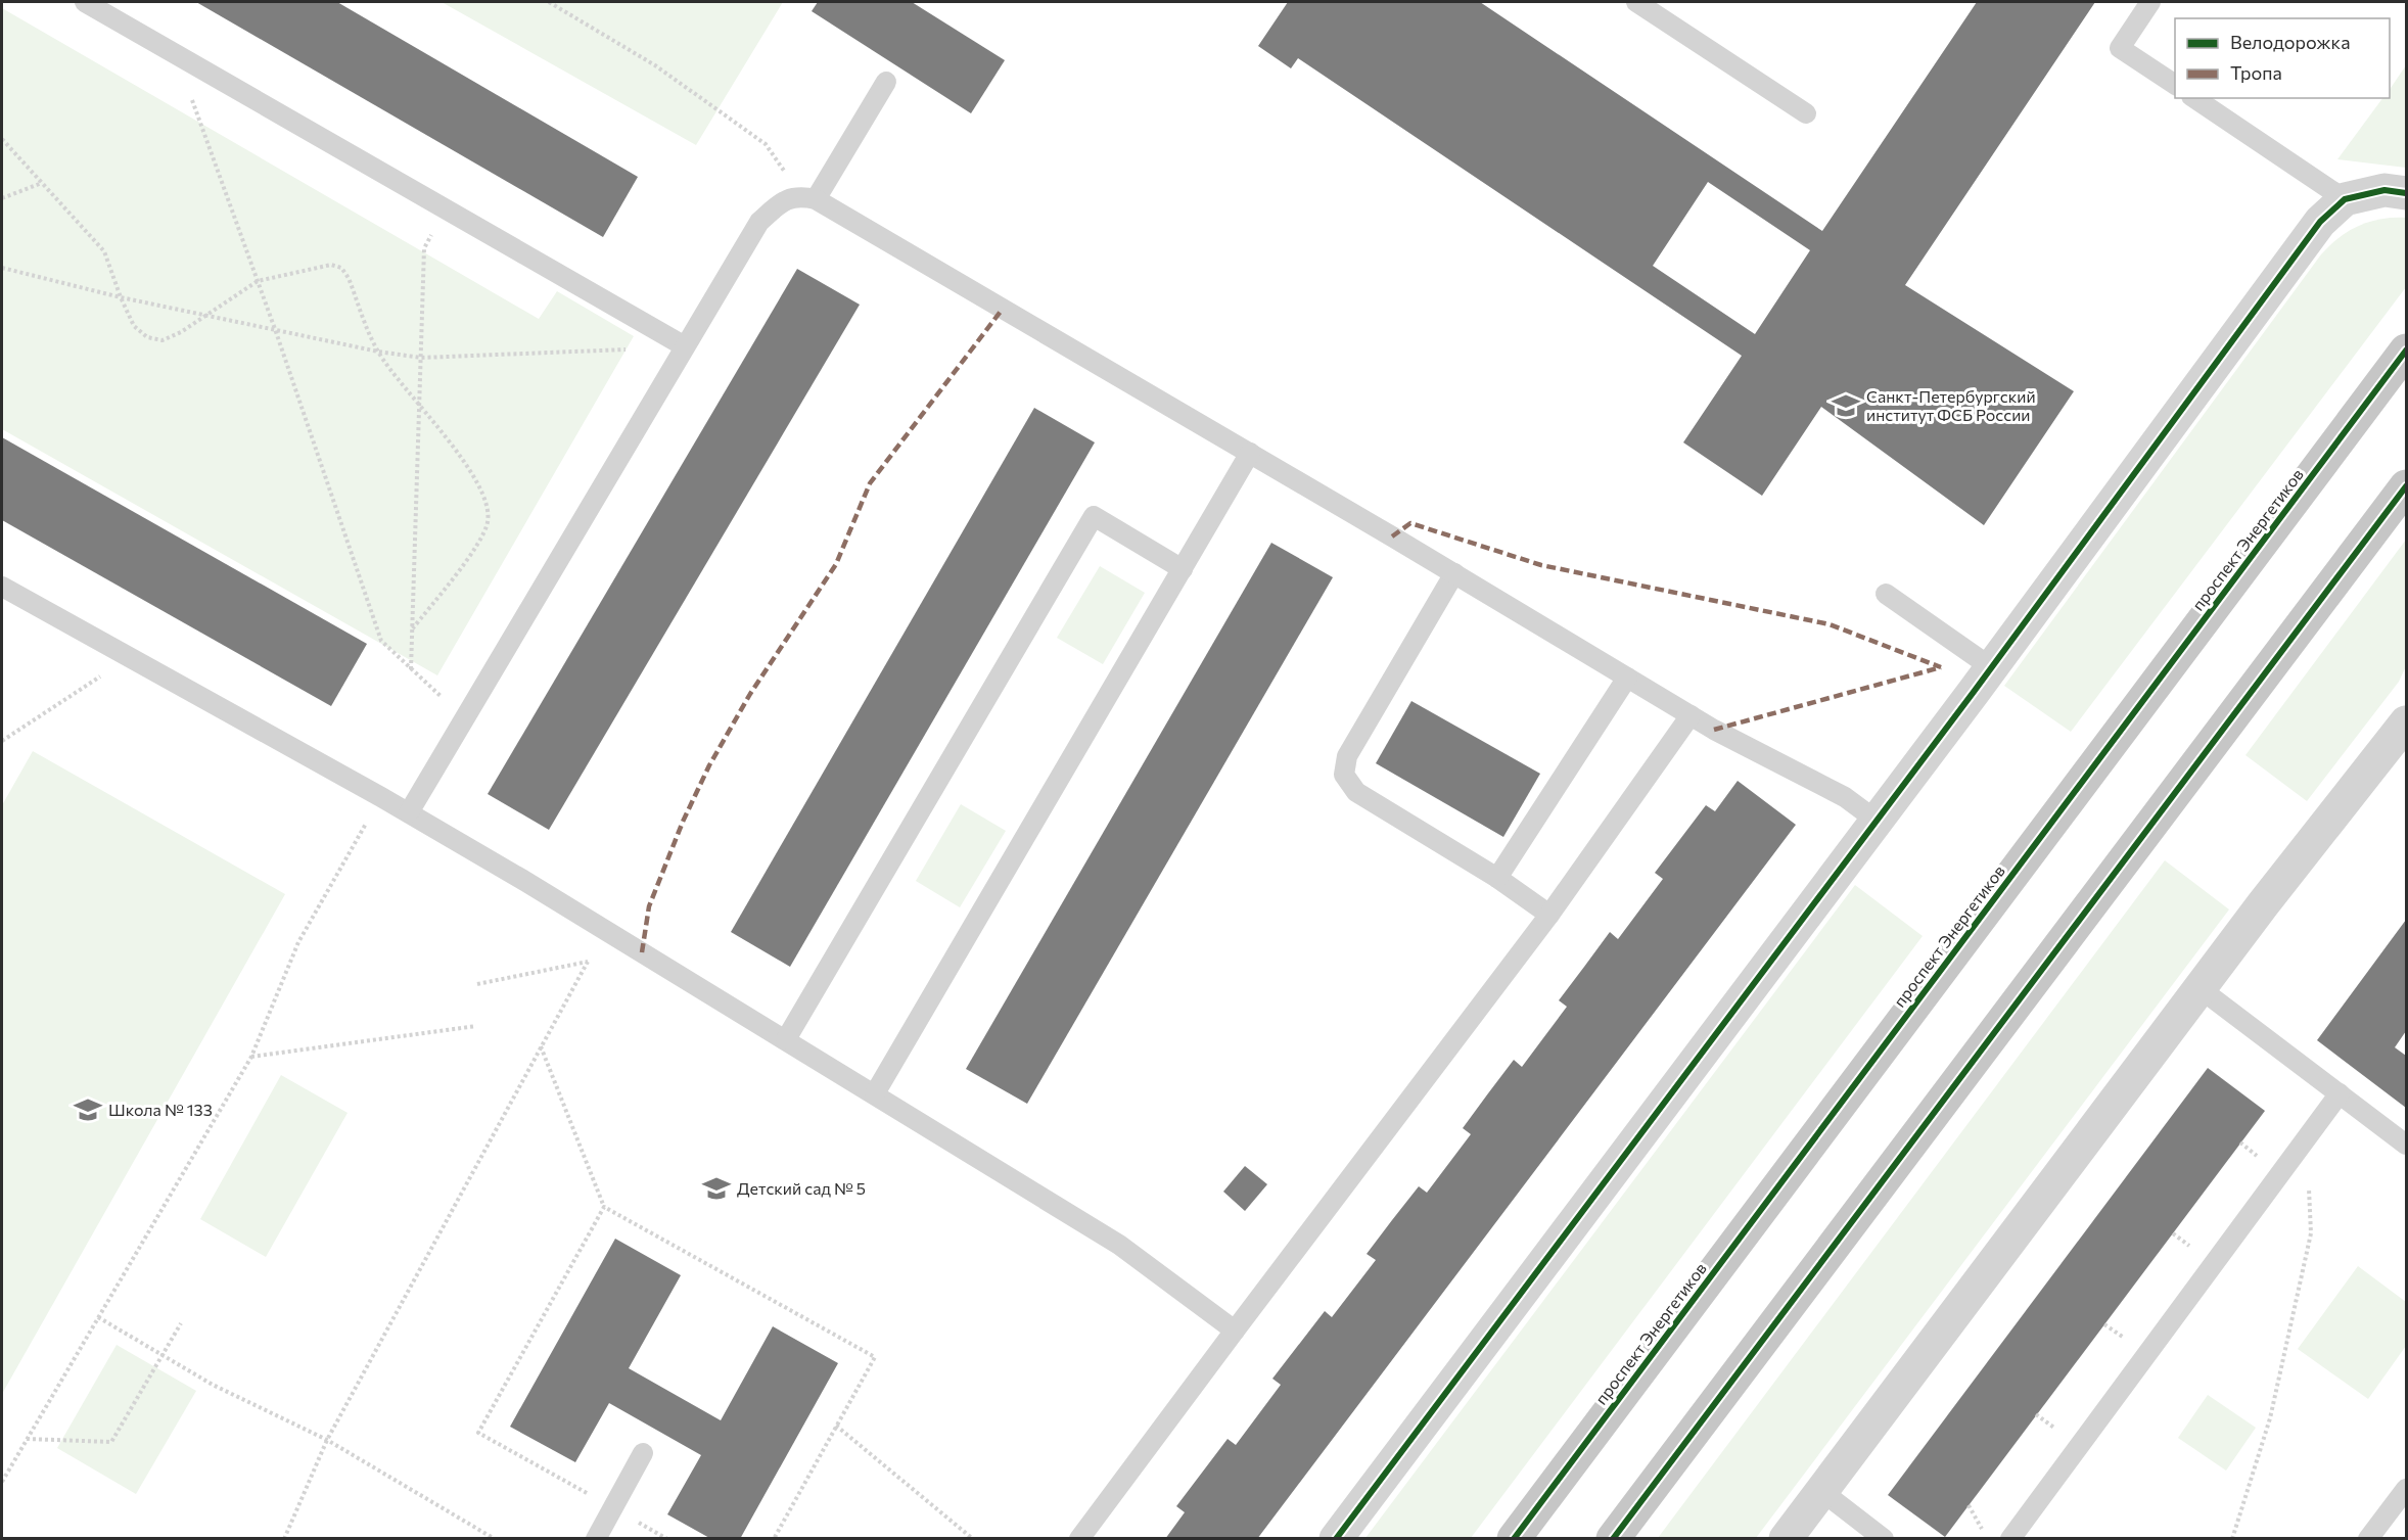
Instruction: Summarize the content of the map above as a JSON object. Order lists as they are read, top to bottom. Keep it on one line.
{"streets":{"main road":["проспект Энергетиков"]},"places":{"school or university":["Санкт-Петербургский институт ФСБ России","Школа № 133","Детский сад № 5"]},"legend":["Велодорожка","Тропа"]}
